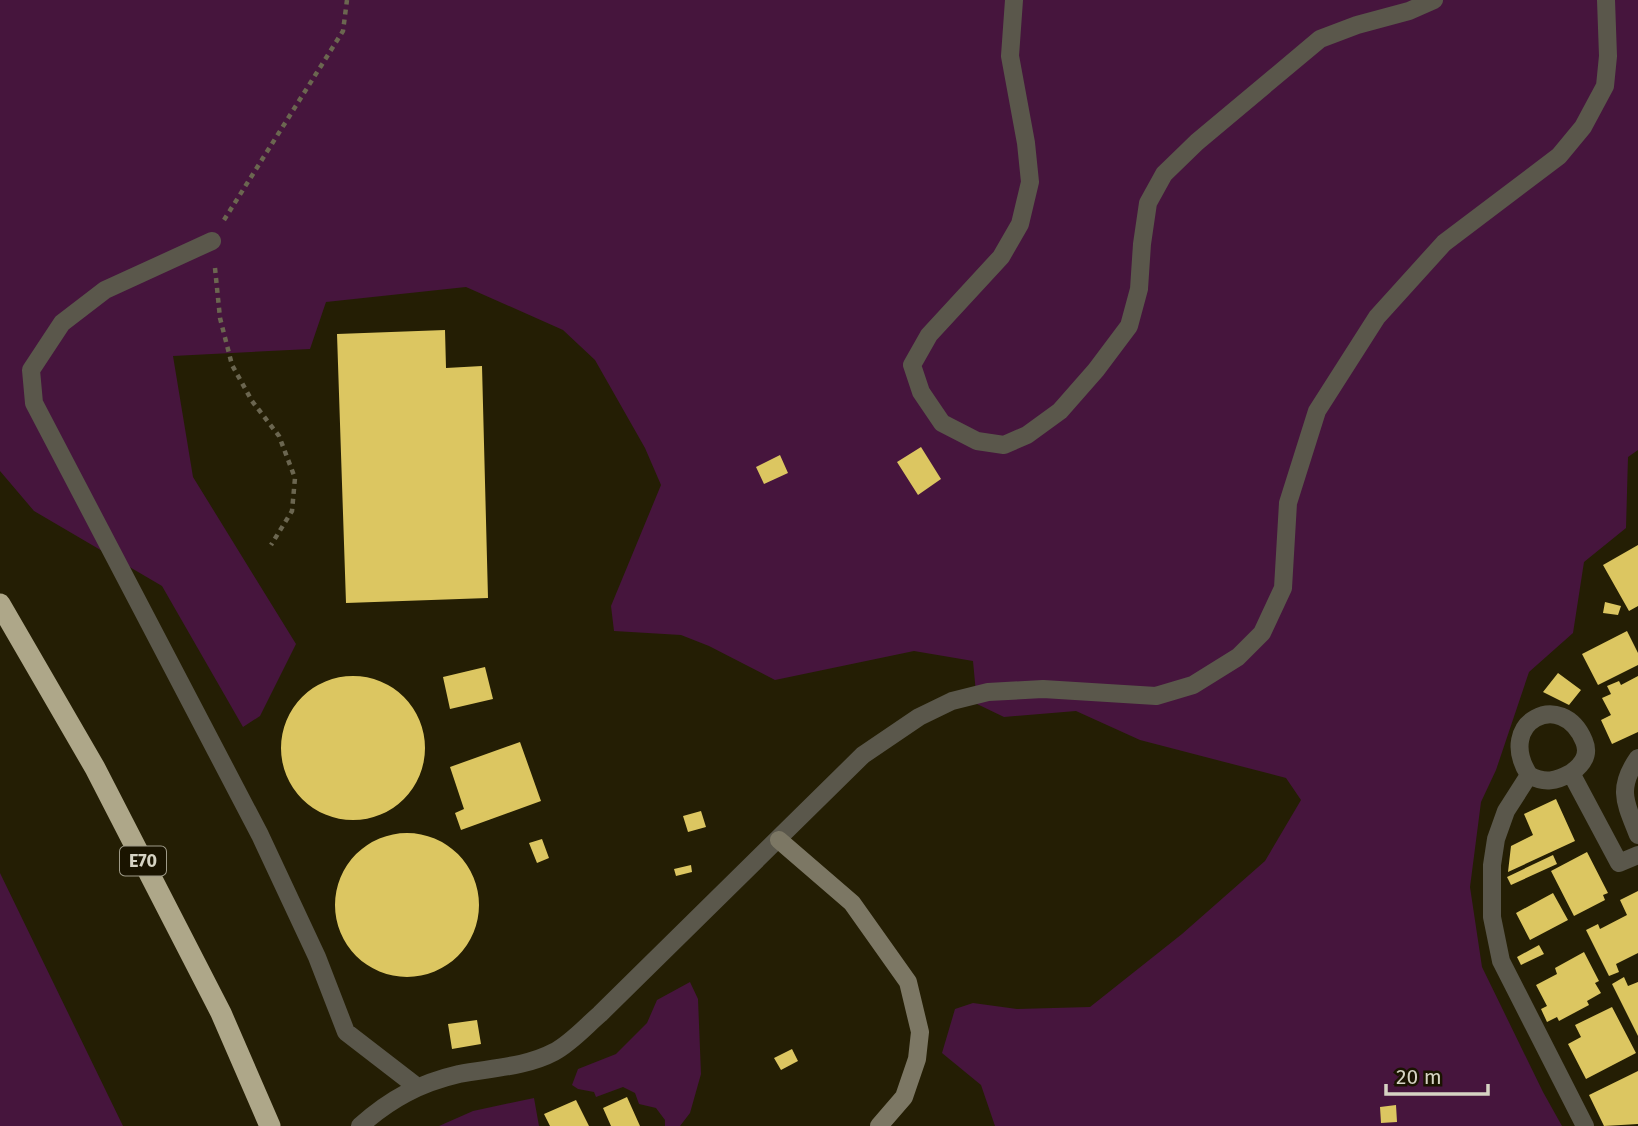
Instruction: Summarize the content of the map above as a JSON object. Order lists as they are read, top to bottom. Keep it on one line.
{"streets":{"highway":["E70"]},"scale_bar":"20 m"}
